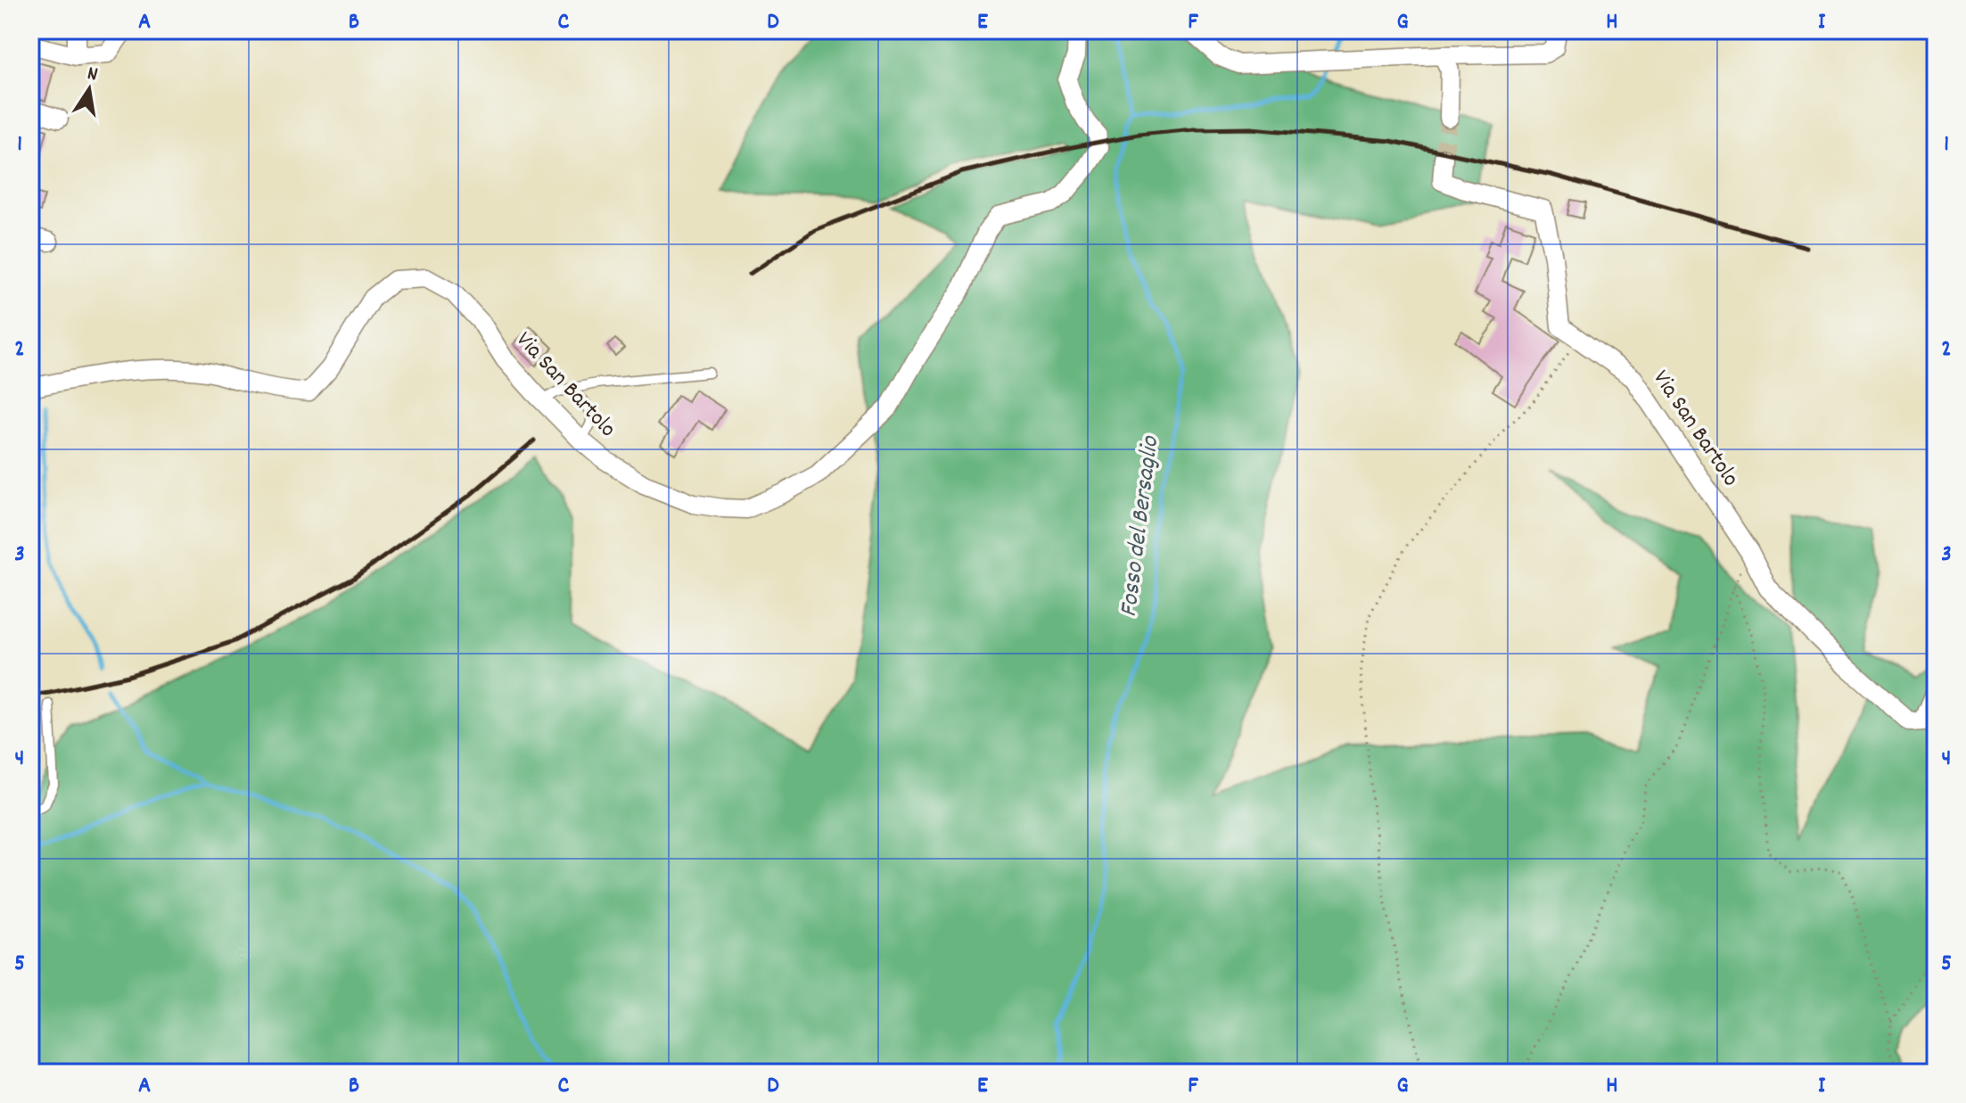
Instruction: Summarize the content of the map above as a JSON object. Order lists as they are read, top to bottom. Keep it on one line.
{"streets":{"street":["Via San Bartolo"]},"water":["Fosso del Bersaglio"],"north":"top","grid":{"columns":["A","B","C","D","E","F","G","H","I"],"rows":["1","2","3","4","5"]}}
